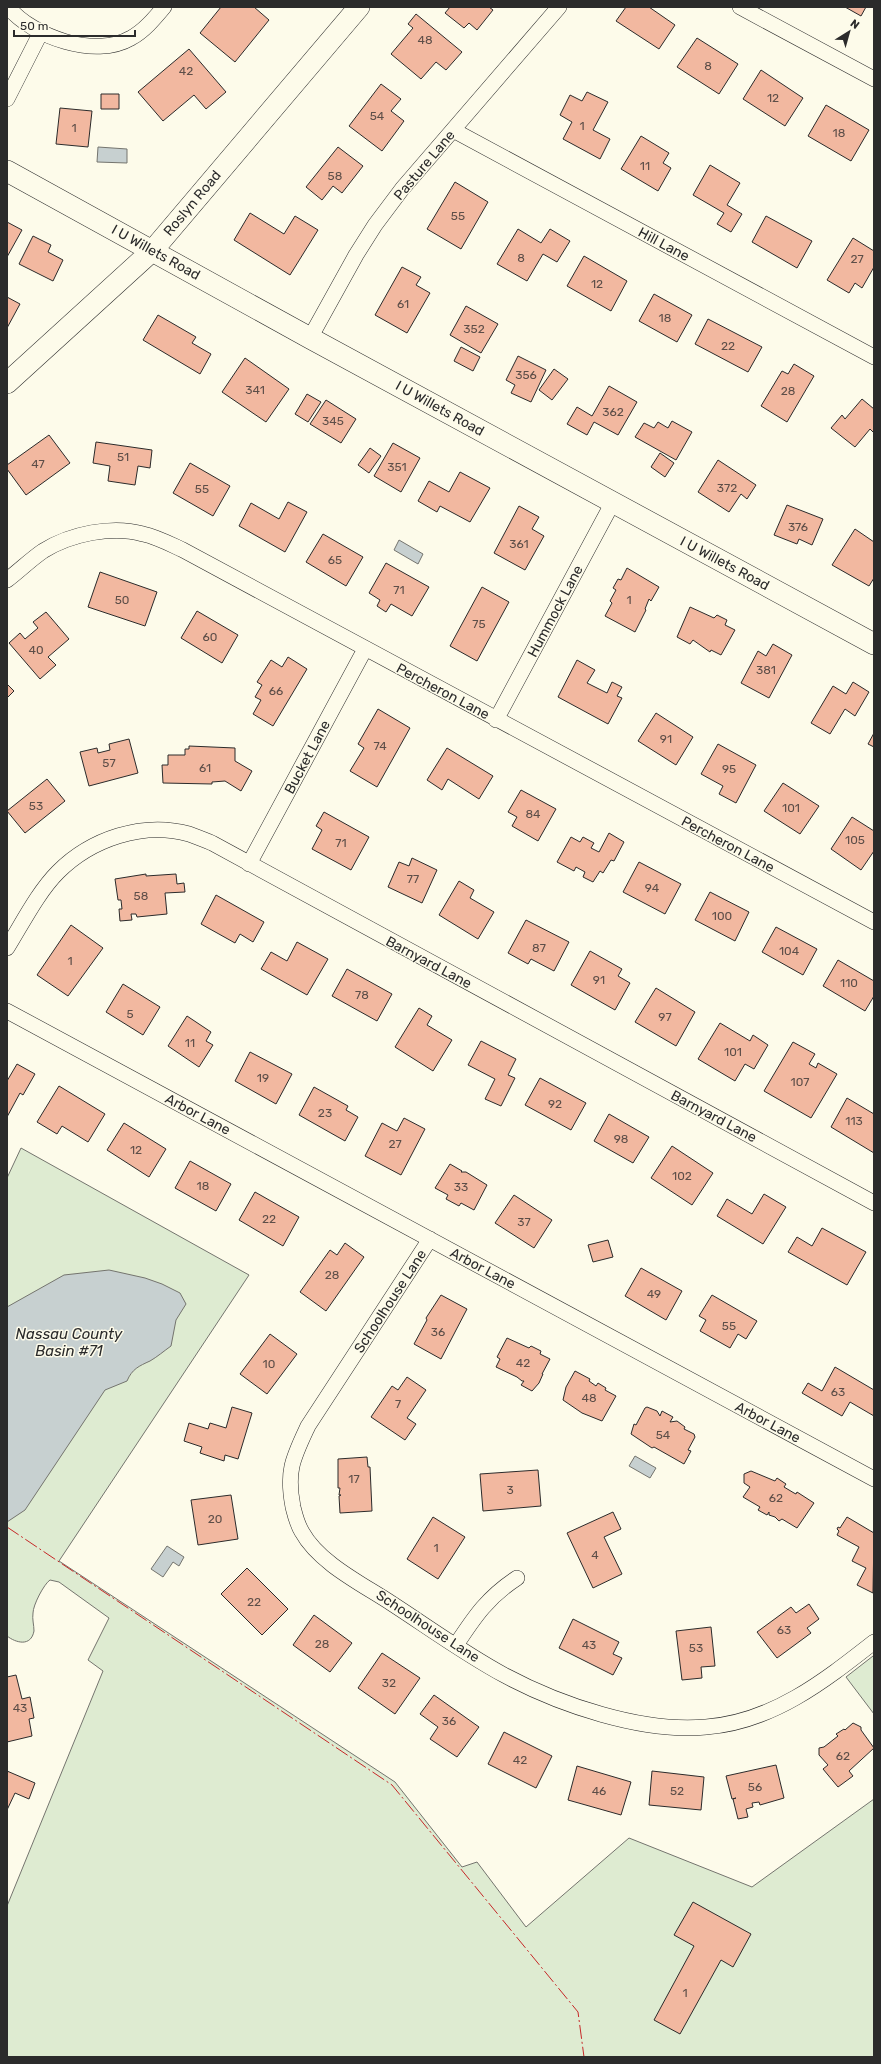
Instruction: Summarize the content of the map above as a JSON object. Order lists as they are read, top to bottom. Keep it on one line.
{"streets":{"main road":["Roslyn Road","I U Willets Road"],"street":["Pasture Lane","Hill Lane","Hummock Lane","Percheron Lane","Bucket Lane","Barnyard Lane","Arbor Lane","Schoolhouse Lane"]},"crossings":[["Pasture Lane","Hill Lane"],["Pasture Lane","I U Willets Road"],["Roslyn Road","I U Willets Road"],["I U Willets Road","Hummock Lane"],["Hummock Lane","Percheron Lane"],["Percheron Lane","Bucket Lane"],["Bucket Lane","Barnyard Lane"],["Arbor Lane","Schoolhouse Lane"]],"water":["Nassau County Basin #71"],"house_numbers":["48","8","42","12","54","1","1","18","11","58","55","8","27","12","61","18","352","22","356","341","28","362","345","51","47","351","372","55","376","361","65","71","50","1","75","60","40","381","66","91","74","57","61","95","53","101","84","105","71","77","94","58","100","87","104","1","91","110","78","5","97","11","101","19","107","92","23","113","98","27","12","102","18","33","22","37","28","49","55","36","42","10","63","48","7","54","17","3","62","20","1","4","22","63","28","43","53","32","43","36","62","42","56","46","52","1"],"scale_bar":"50 m","north":"top right"}
